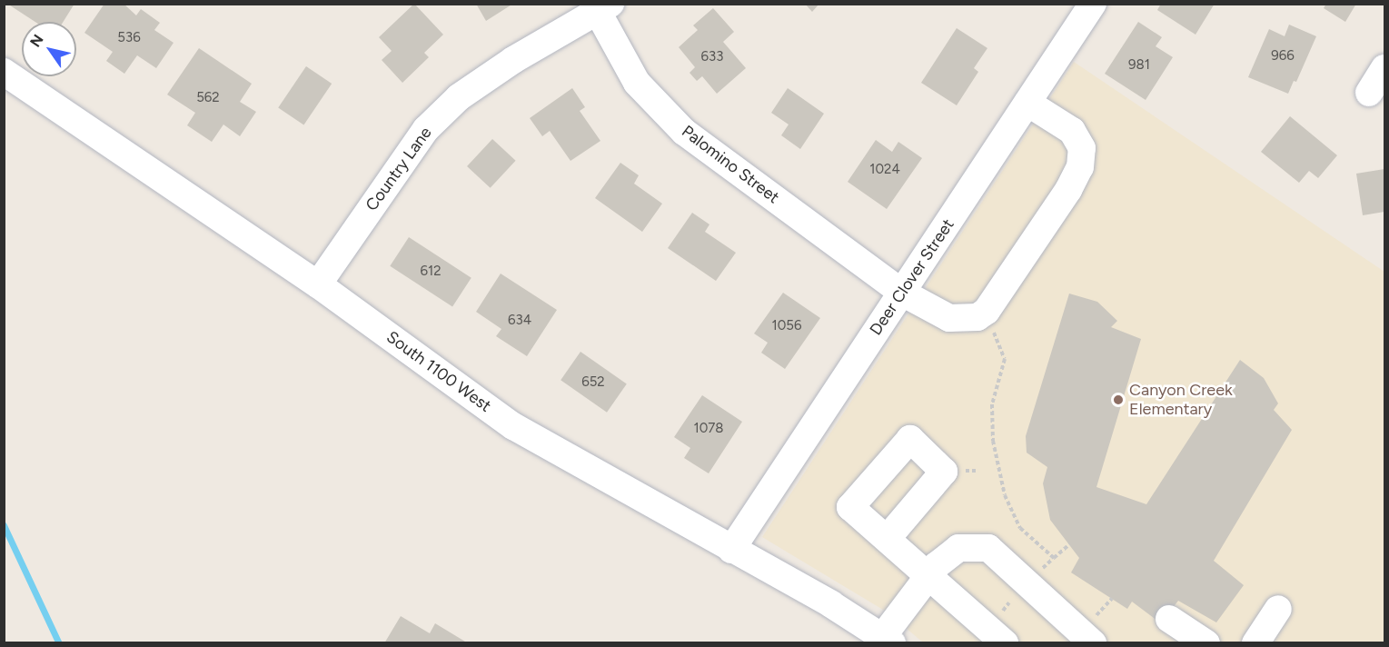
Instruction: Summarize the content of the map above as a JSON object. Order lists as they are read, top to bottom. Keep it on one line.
{"streets":{"street":["Palomino Street","Country Lane","Deer Clover Street","South 1100 West"]},"crossings":[["Palomino Street","Country Lane"],["Palomino Street","Deer Clover Street"],["Country Lane","South 1100 West"],["Deer Clover Street","South 1100 West"]],"places":["Canyon Creek Elementary"],"house_numbers":["536","966","633","981","562","1024","612","634","1056","652","1078"],"north":"top left"}
